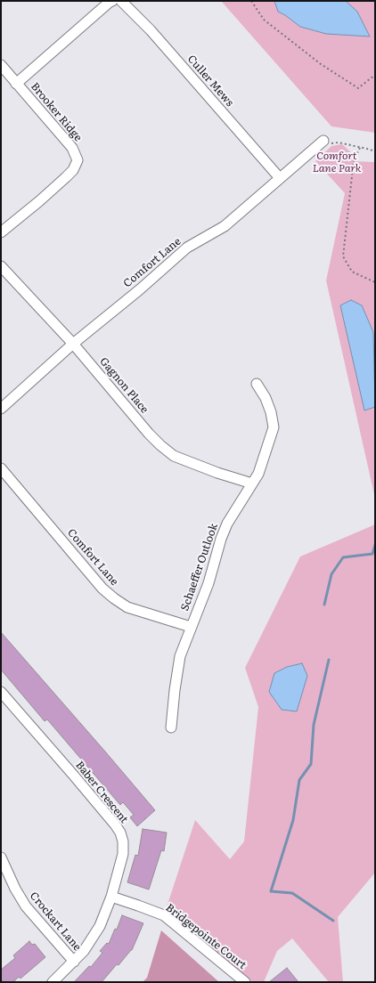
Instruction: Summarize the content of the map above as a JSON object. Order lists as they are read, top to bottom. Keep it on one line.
{"streets":{"street":["Culler Mews","Brooker Ridge","Comfort Lane","Gagnon Place","Schaeffer Outlook","Baber Crescent","Crockart Lane","Bridgepointe Court"]},"crossings":[["Culler Mews","Comfort Lane"],["Comfort Lane","Gagnon Place"],["Comfort Lane","Schaeffer Outlook"],["Gagnon Place","Schaeffer Outlook"],["Baber Crescent","Crockart Lane"],["Baber Crescent","Bridgepointe Court"]],"parks":["Comfort Lane Park"]}
